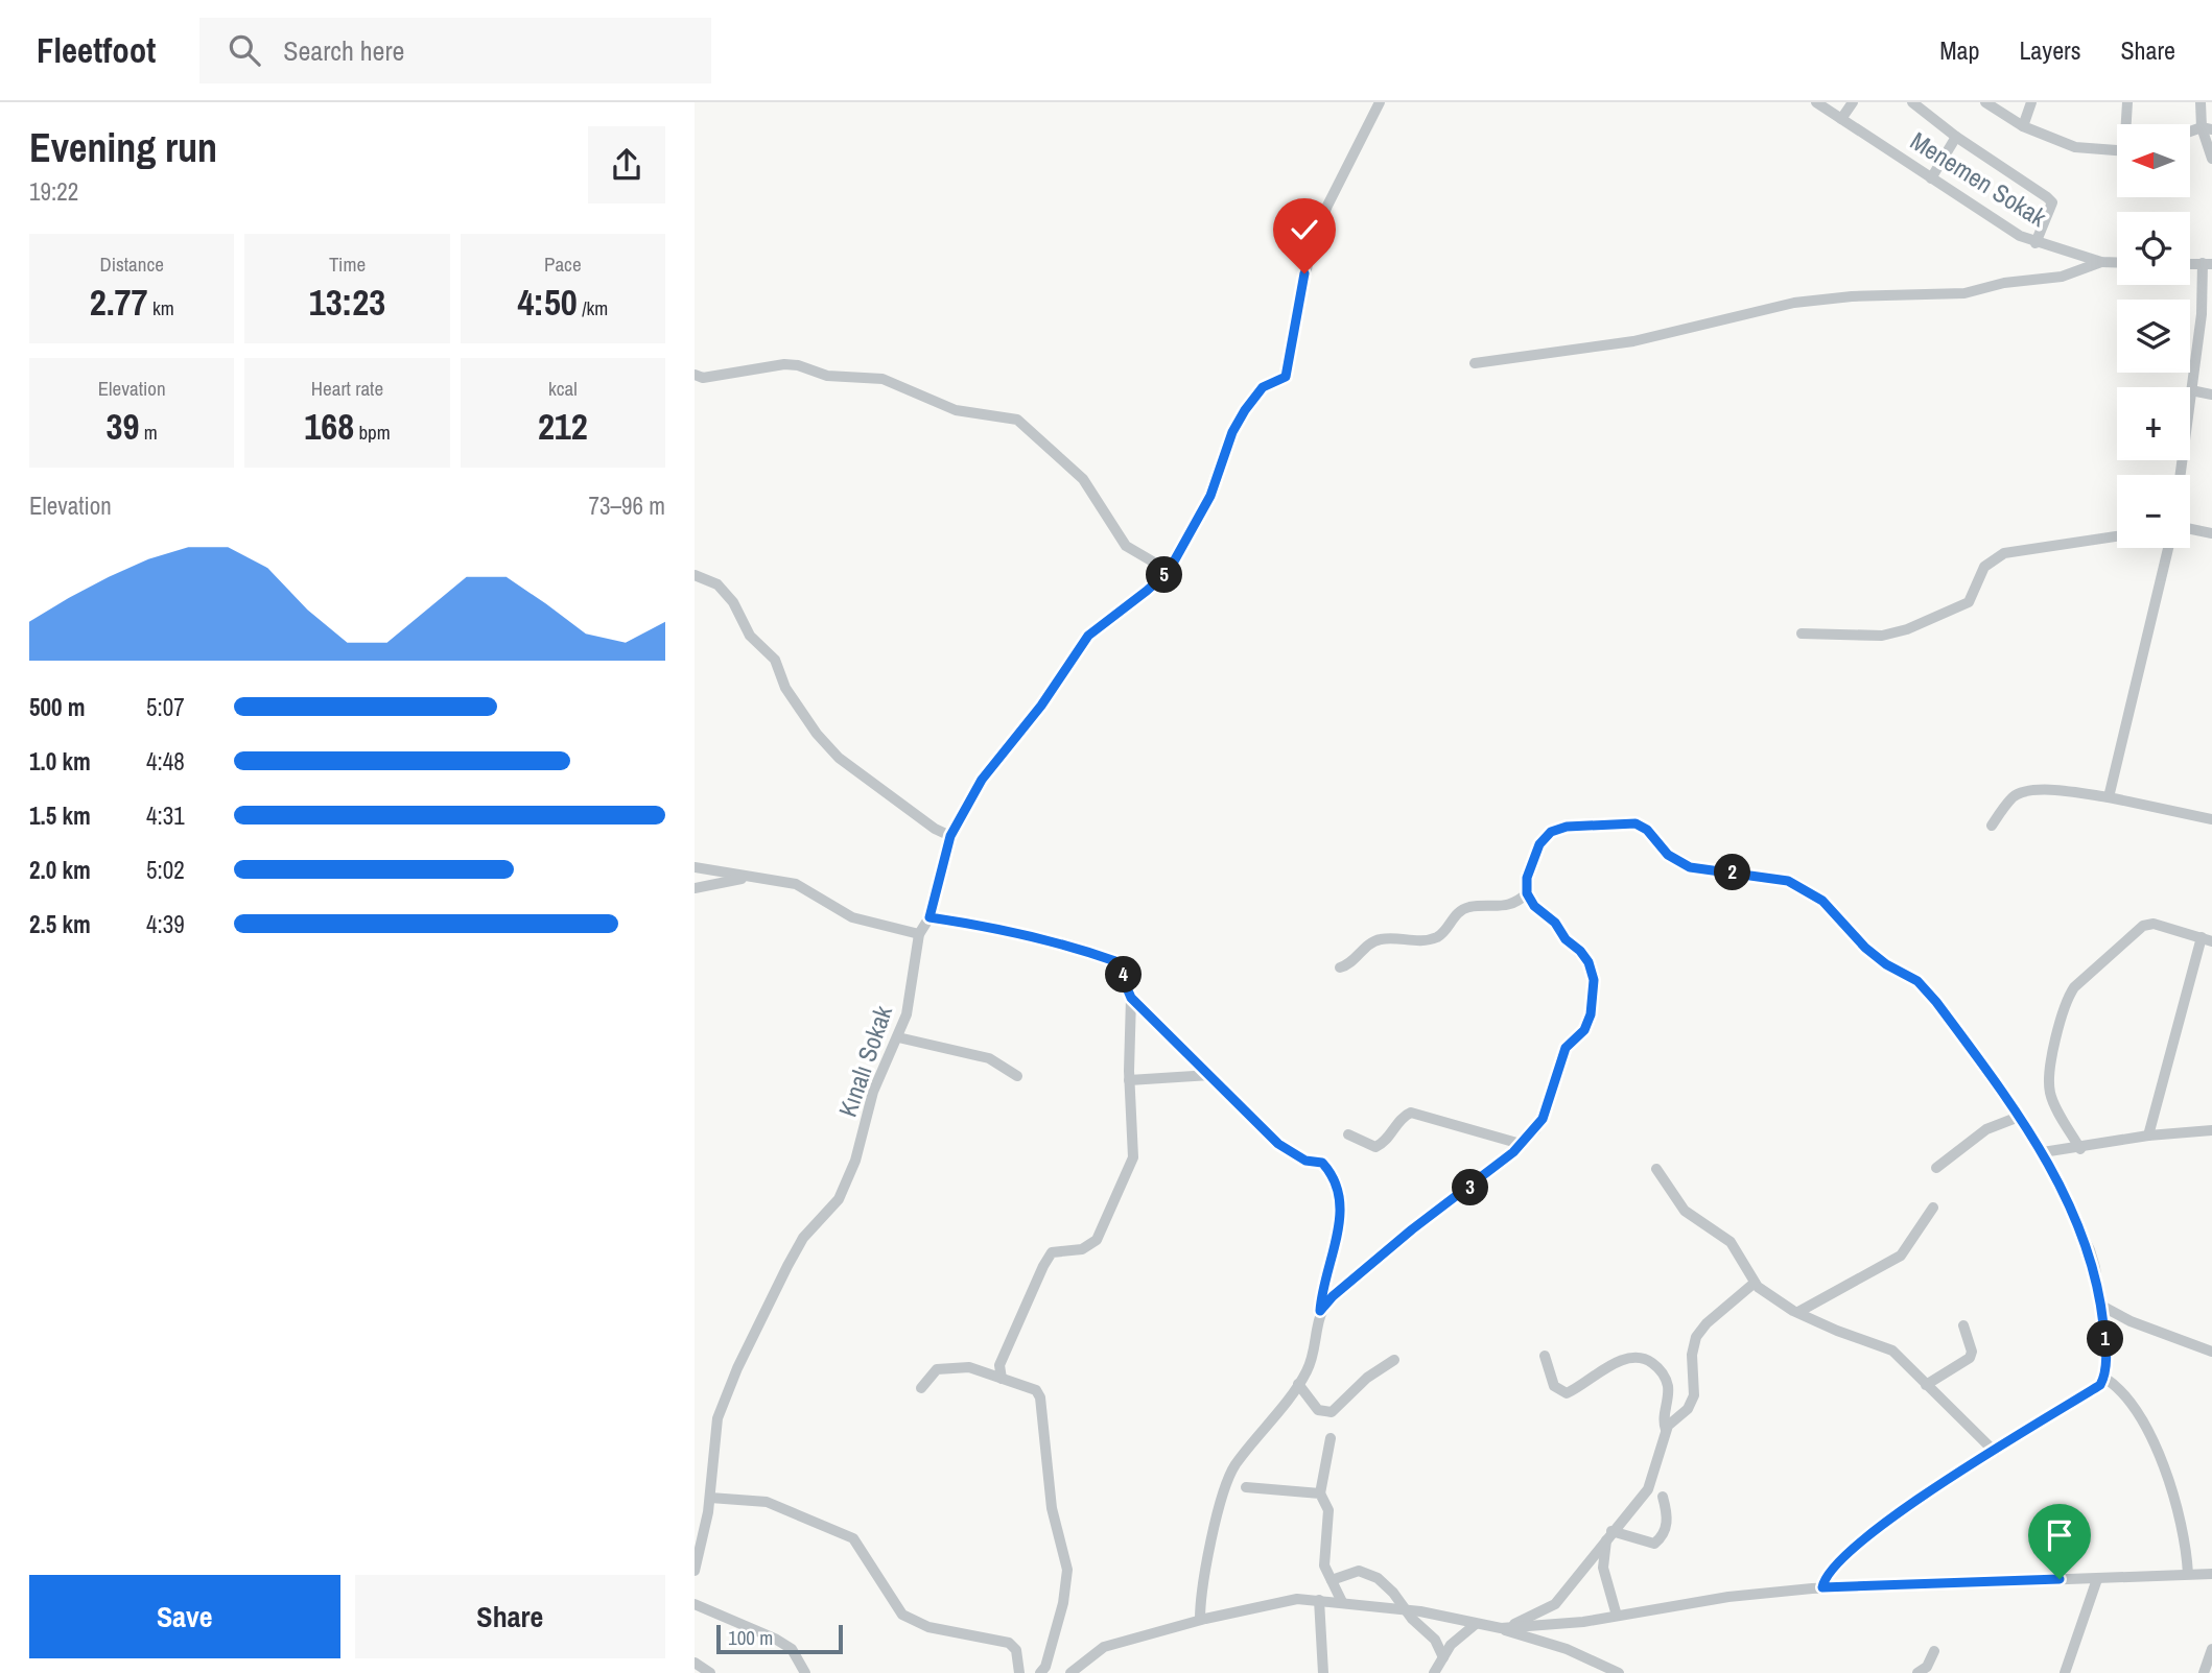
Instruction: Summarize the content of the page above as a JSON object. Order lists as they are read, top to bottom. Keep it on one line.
{"streets":{"street":["Menemen Sokak","Kınalı Sokak"]},"scale_bar":"100 m","north":"left","page":{"header":"Fleetfoot","search":"Search here","nav":["Map","Layers","Share"],"heading":["Evening run","19:22"],"map_buttons":["+","−"],"stats":[["Distance","2.77 km"],["Time","13:23"],["Pace","4:50 /km"],["Elevation","39 m"],["Heart rate","168 bpm"],["kcal","212"]],"chart":["Elevation","73–96 m"],"pins":["5","2","4","3","1"],"list":[{"name":"500 m","note":"5:07"},{"name":"1.0 km","note":"4:48"},{"name":"1.5 km","note":"4:31"},{"name":"2.0 km","note":"5:02"},{"name":"2.5 km","note":"4:39"}],"buttons":["Save","Share"],"scale":"100 m"}}
